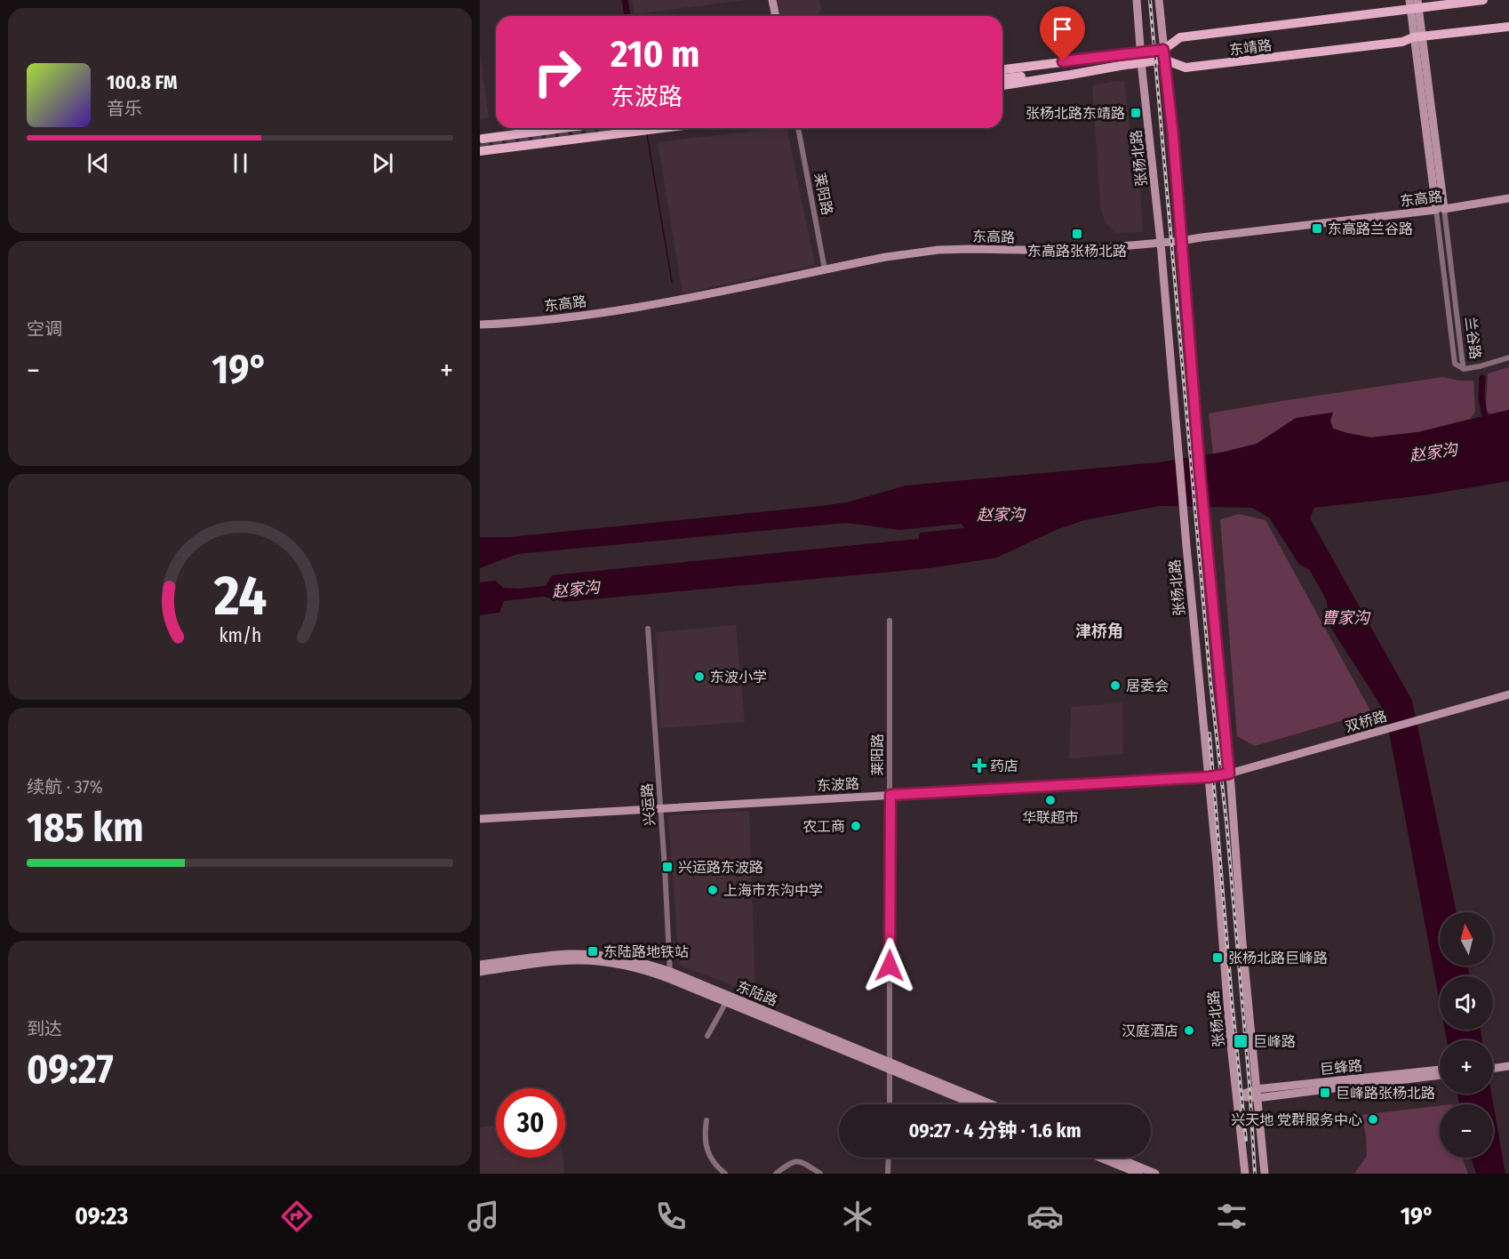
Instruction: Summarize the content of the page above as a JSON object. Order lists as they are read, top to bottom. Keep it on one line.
{"streets":{"main road":["东靖路","张杨北路","东高路","兰谷路","双桥路","东波路","东陆路"],"street":["莱阳路","兴运路"]},"crossings":[["东靖路","张杨北路"],["东靖路","兰谷路"],["张杨北路","东高路"],["张杨北路","东波路"],["莱阳路","东高路"],["莱阳路","东波路"],["莱阳路","东陆路"],["东高路","兰谷路"],["双桥路","东波路"],["东波路","兴运路"],["兴运路","东陆路"]],"districts":["津桥角"],"water":["赵家沟","曹家沟"],"places":{"transit":["张杨北路东靖路","东高路兰谷路","东高路张杨北路","兴运路东波路","东陆路地铁站","张杨北路巨峰路","巨峰路","巨峰路张杨北路"],"other":["东波小学","居委会","华联超市","农工商","上海市东沟中学","汉庭酒店","兴天地 党群服务中心"],"health":["药店"]},"north":"top","page":{"turn":["210 m","东波路"],"song":["100.8 FM","音乐"],"tile":["空调",["续航 · 37%","185 km"],["到达","09:27"]],"heat":["−","19°","+"],"map_buttons":["+","−"],"limit":"30","trip":"09:27 · 4 分钟 · 1.6 km","tabs":["09:23","19°"],"gauge":["24","km/h"]}}
